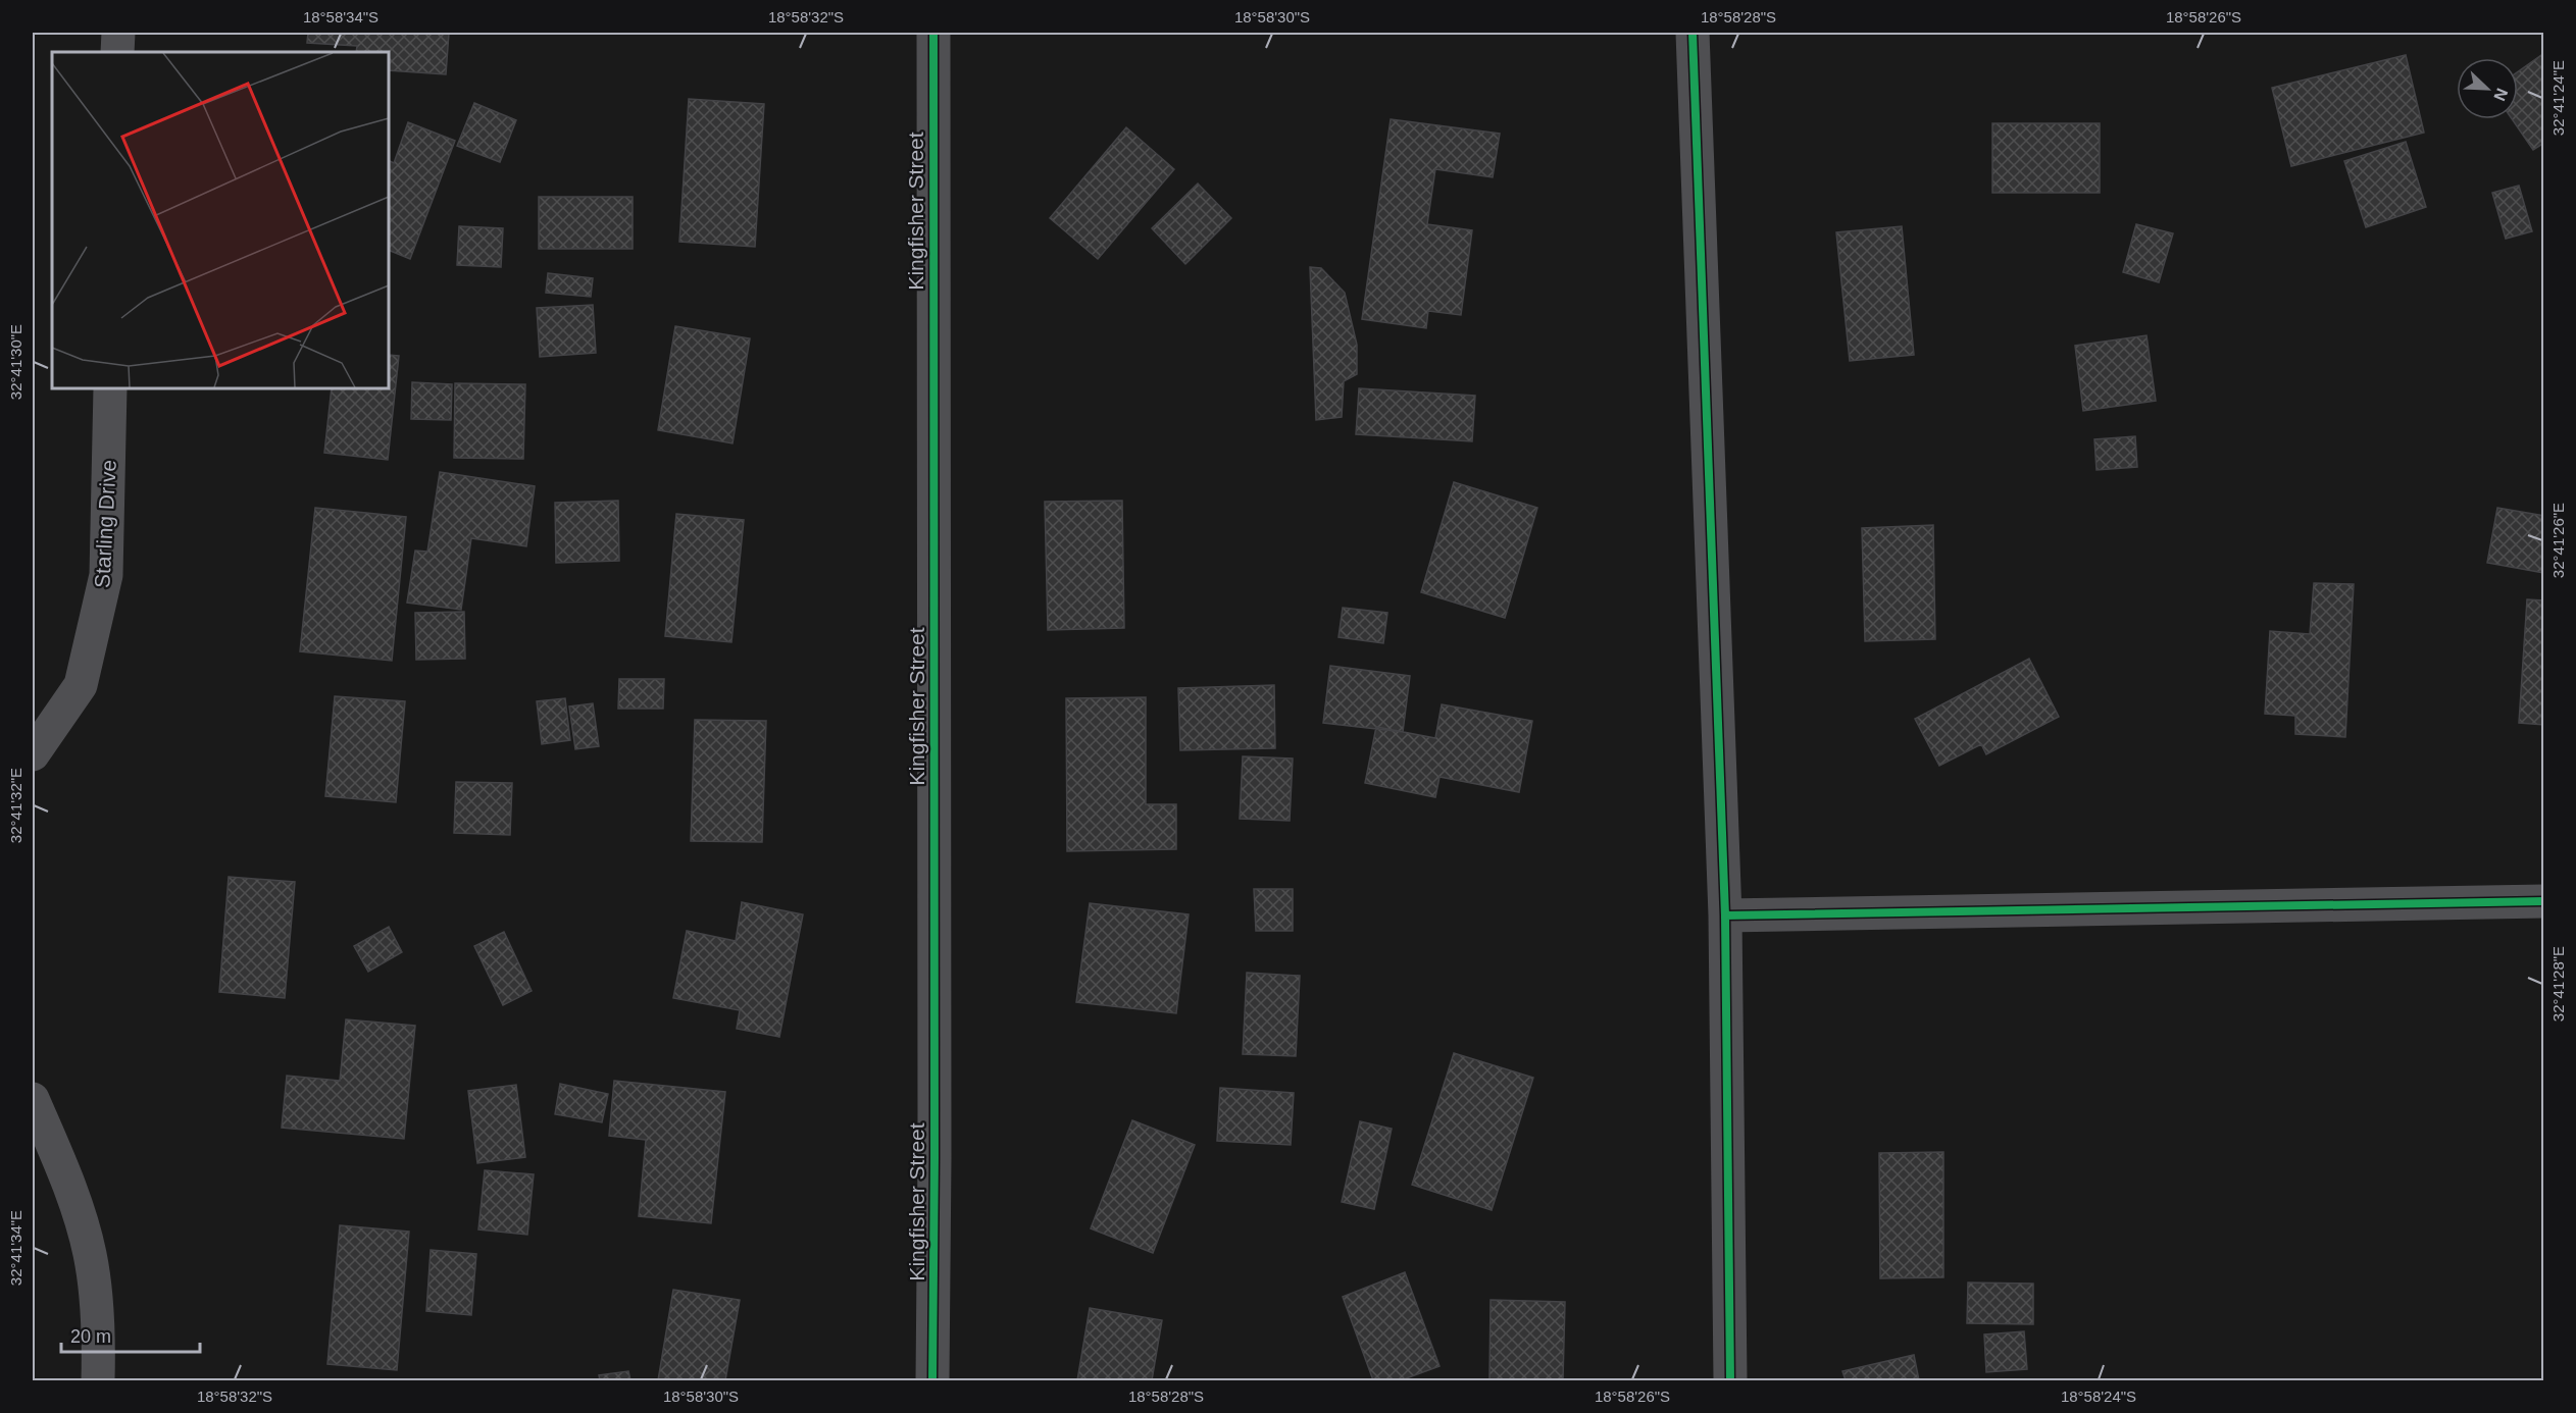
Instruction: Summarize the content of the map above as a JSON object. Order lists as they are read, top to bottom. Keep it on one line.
{"streets":{"street":["Kingfisher Street","Starling Drive"]},"scale_bar":"20 m","north":"bottom right","coordinates":["18°58'34\"S","18°58'32\"S","18°58'30\"S","18°58'28\"S","18°58'26\"S","32°41'24\"E","32°41'30\"E","32°41'26\"E","32°41'32\"E","32°41'28\"E","32°41'34\"E","18°58'24\"S"]}
